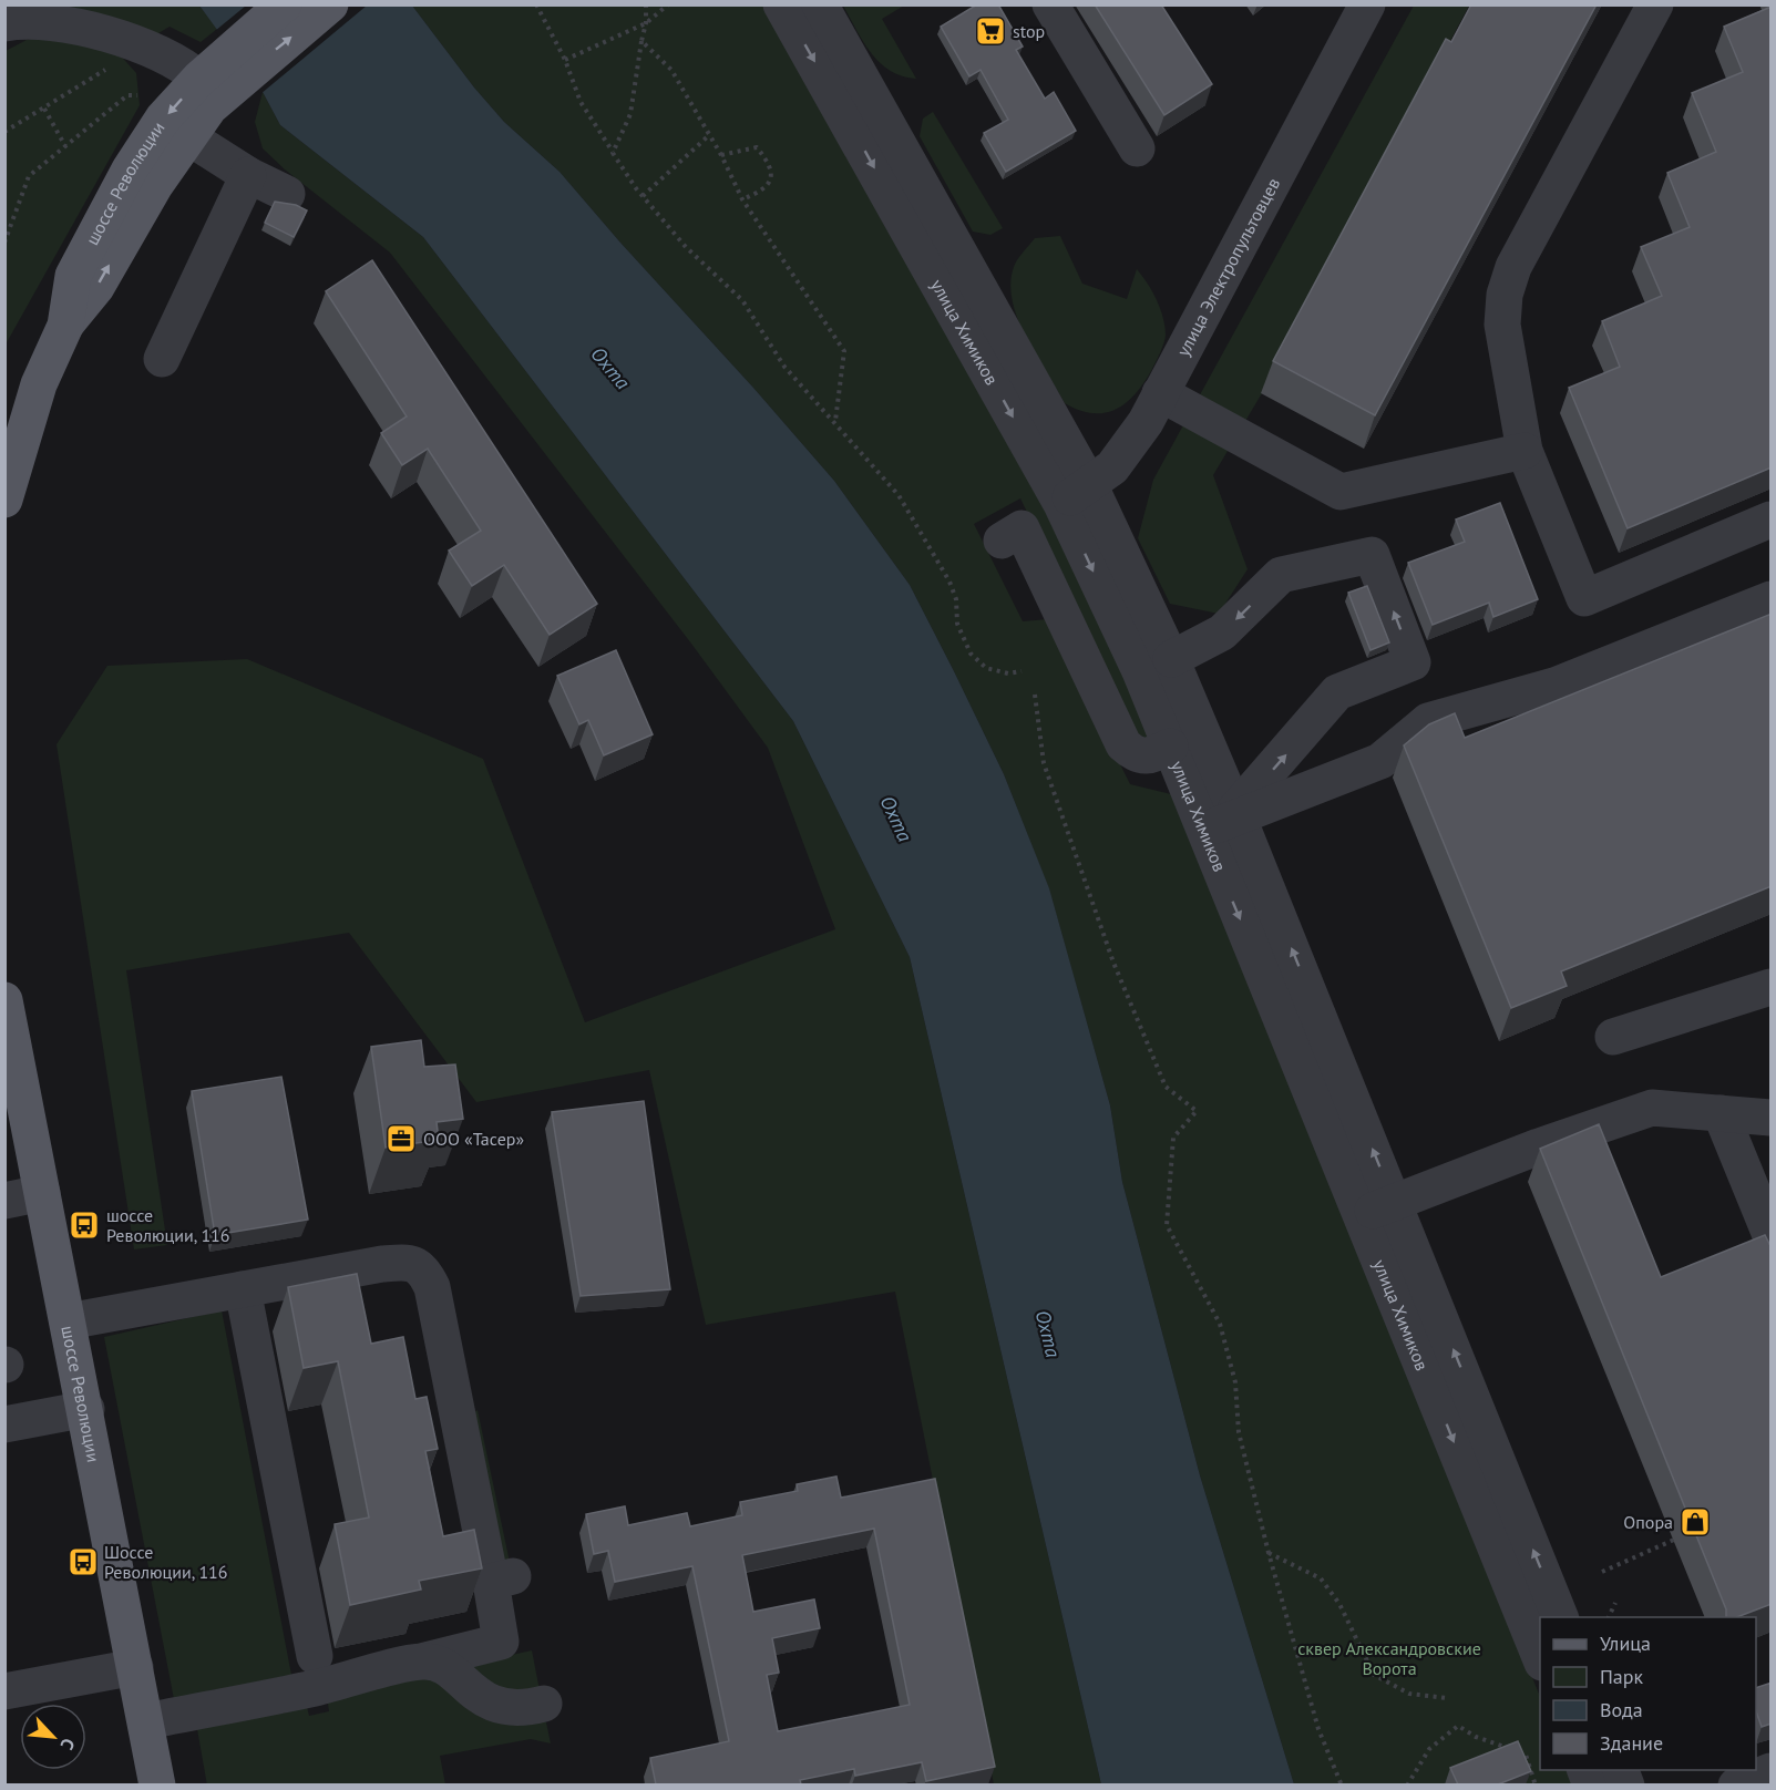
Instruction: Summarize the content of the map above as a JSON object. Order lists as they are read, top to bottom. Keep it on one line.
{"streets":{"main road":["шоссе Революции"],"street":["улица Электропультовцев","улица Химиков"]},"crossings":[["улица Электропультовцев","улица Химиков"]],"water":["Охта"],"parks":["сквер Александровские Ворота"],"places":{"supermarket":["stop"],"office":["ООО «Тасер»"],"bus stop":["шоссе Революции, 116","Шоссе Революции, 116"],"shop":["Опора"]},"legend":["Улица","Парк","Вода","Здание"],"north":"bottom right"}
